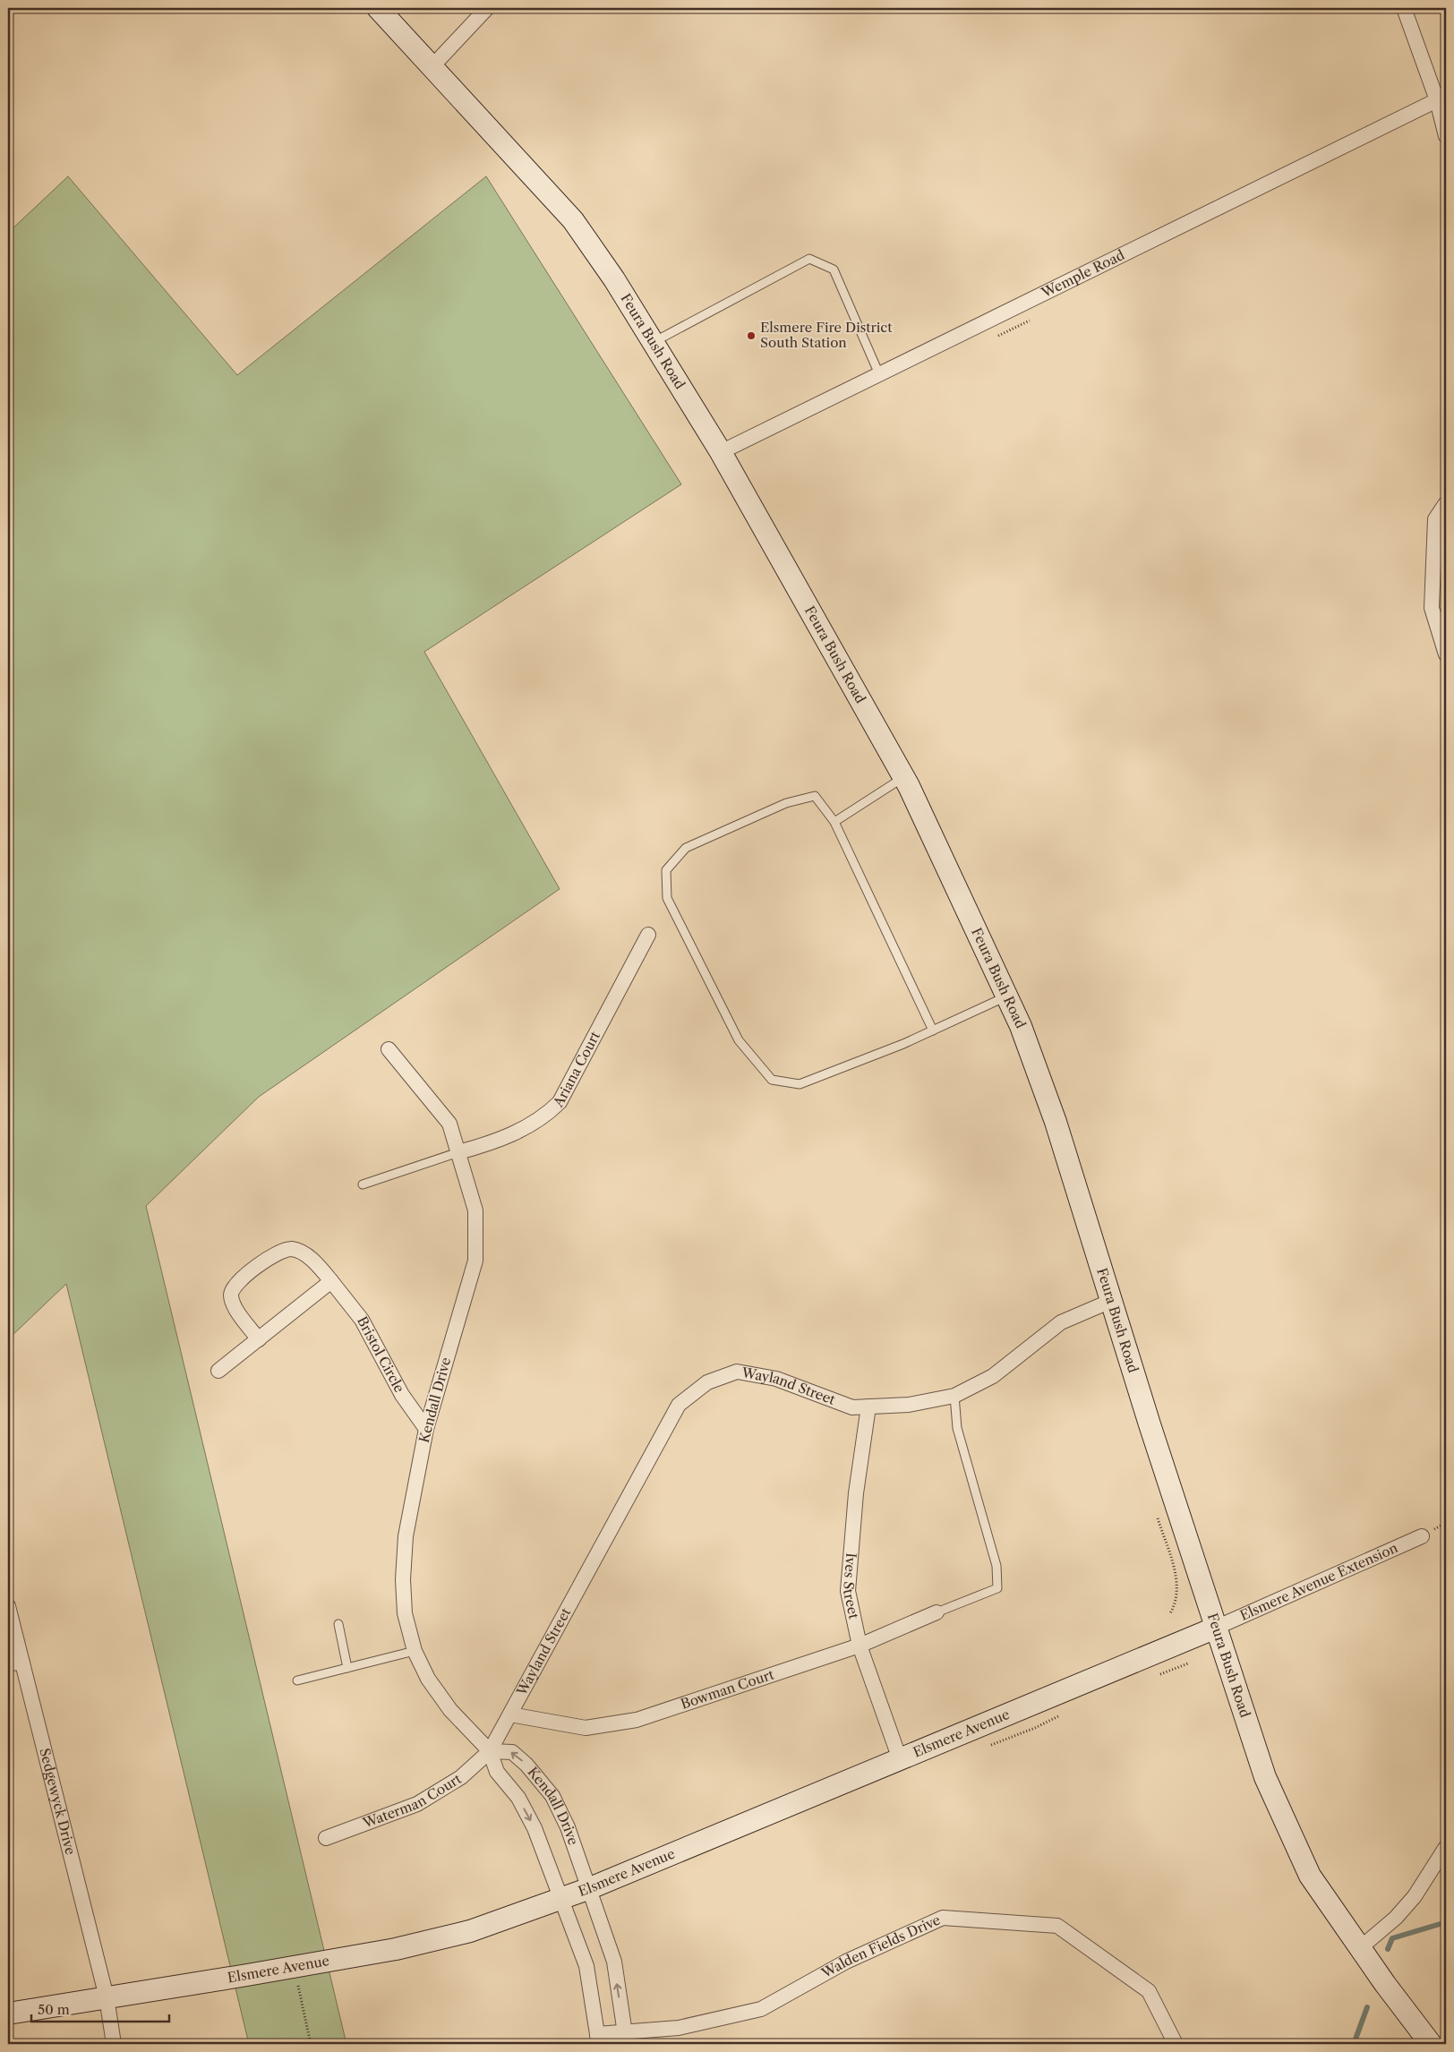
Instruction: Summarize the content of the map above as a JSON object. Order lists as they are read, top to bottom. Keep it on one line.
{"streets":{"main road":["Feura Bush Road","Elsmere Avenue"],"street":["Wemple Road","Ariana Court","Bristol Circle","Wayland Street","Kendall Drive","Elsmere Avenue Extension","Ives Street","Bowman Court","Waterman Court","Sedgewyck Drive","Walden Fields Drive"]},"crossings":[["Wemple Road","Feura Bush Road"],["Feura Bush Road","Wayland Street"],["Feura Bush Road","Elsmere Avenue Extension"],["Feura Bush Road","Elsmere Avenue"],["Ariana Court","Kendall Drive"],["Bristol Circle","Kendall Drive"],["Wayland Street","Kendall Drive"],["Wayland Street","Ives Street"],["Wayland Street","Bowman Court"],["Wayland Street","Waterman Court"],["Kendall Drive","Elsmere Avenue"],["Kendall Drive","Waterman Court"],["Kendall Drive","Walden Fields Drive"],["Elsmere Avenue Extension","Elsmere Avenue"],["Ives Street","Bowman Court"],["Ives Street","Elsmere Avenue"],["Elsmere Avenue","Sedgewyck Drive"],["Elsmere Avenue","Walden Fields Drive"]],"places":["Elsmere Fire District South Station"],"scale_bar":"50 m"}
